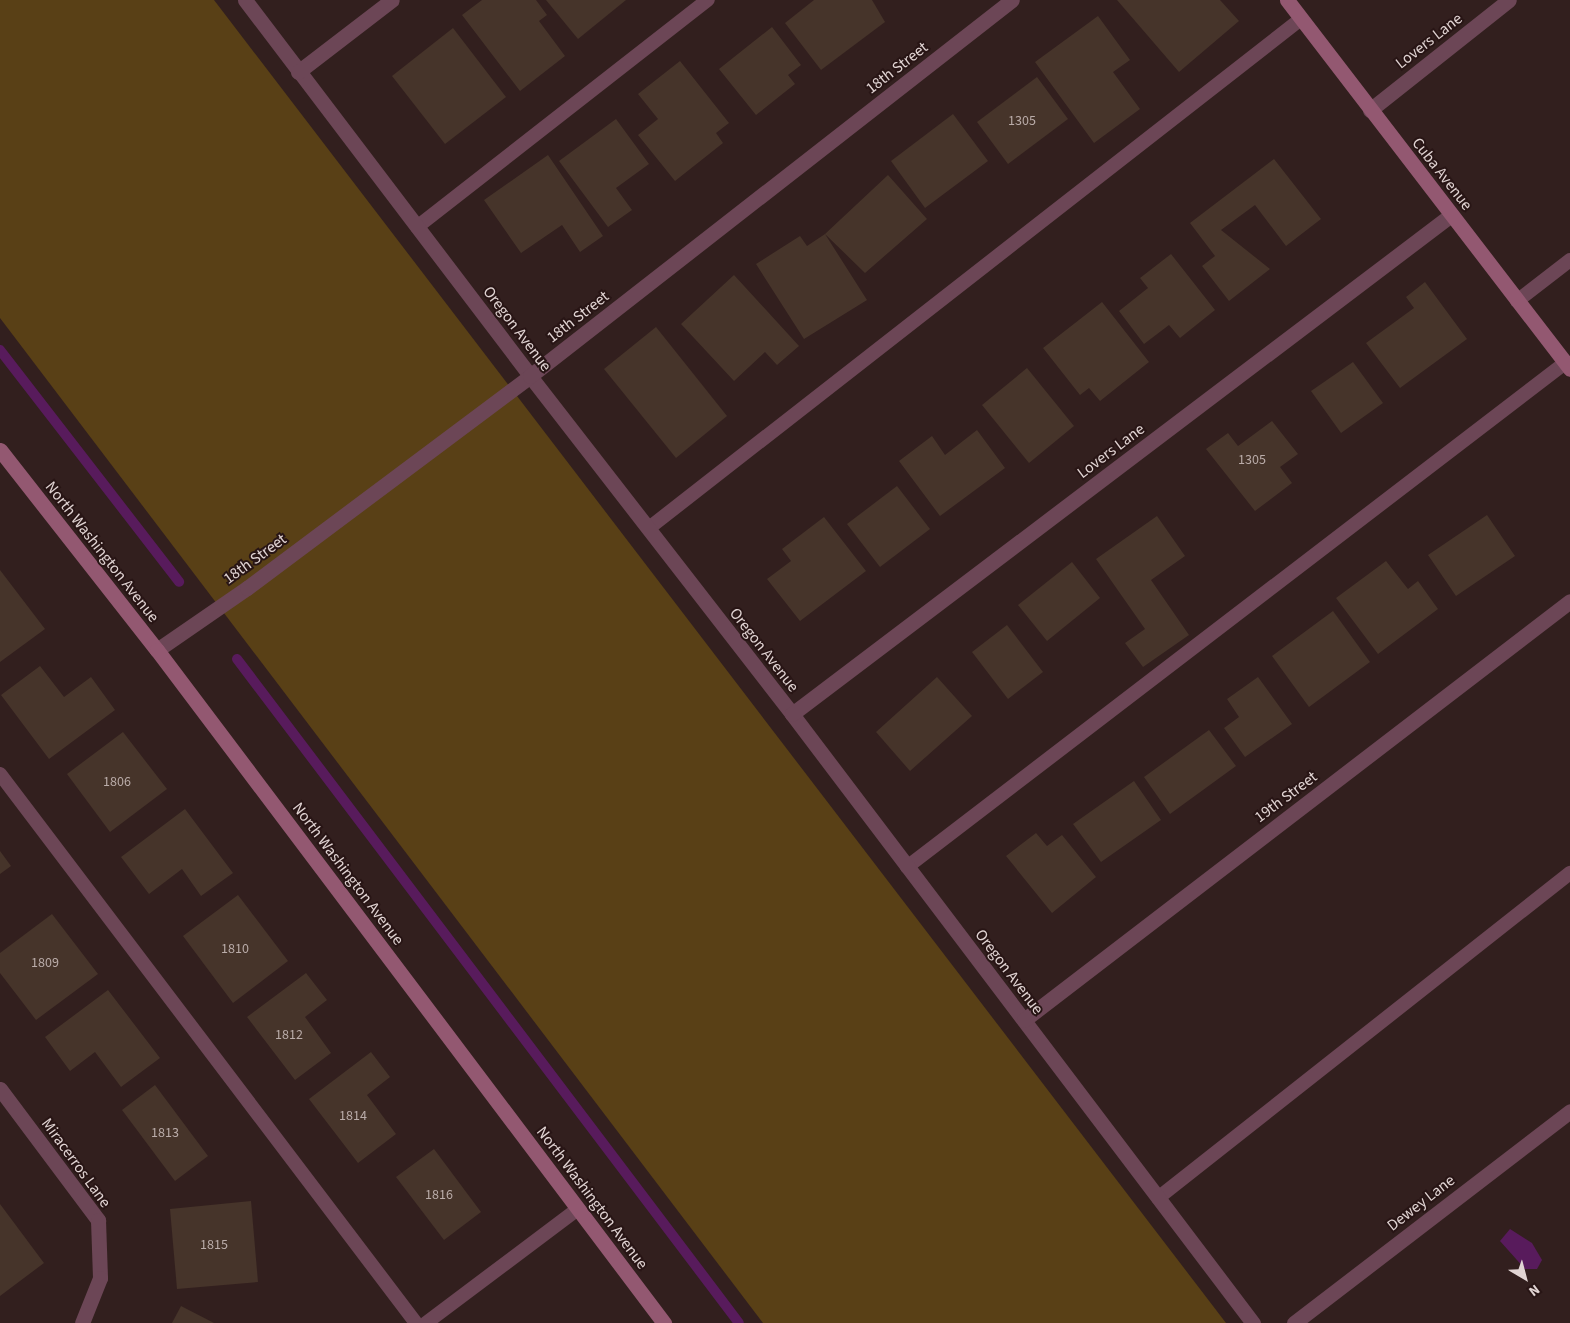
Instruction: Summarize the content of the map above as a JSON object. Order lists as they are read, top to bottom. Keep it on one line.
{"streets":{"main road":["Cuba Avenue","North Washington Avenue"],"street":["Lovers Lane","18th Street","Oregon Avenue","19th Street","Miracerros Lane","Dewey Lane"]},"crossings":[["Lovers Lane","Cuba Avenue"],["Lovers Lane","Oregon Avenue"],["18th Street","Oregon Avenue"],["18th Street","North Washington Avenue"],["Oregon Avenue","19th Street"]],"house_numbers":["1305","1305","1806","1810","1809","1812","1814","1813","1816","1815"],"north":"bottom right"}
